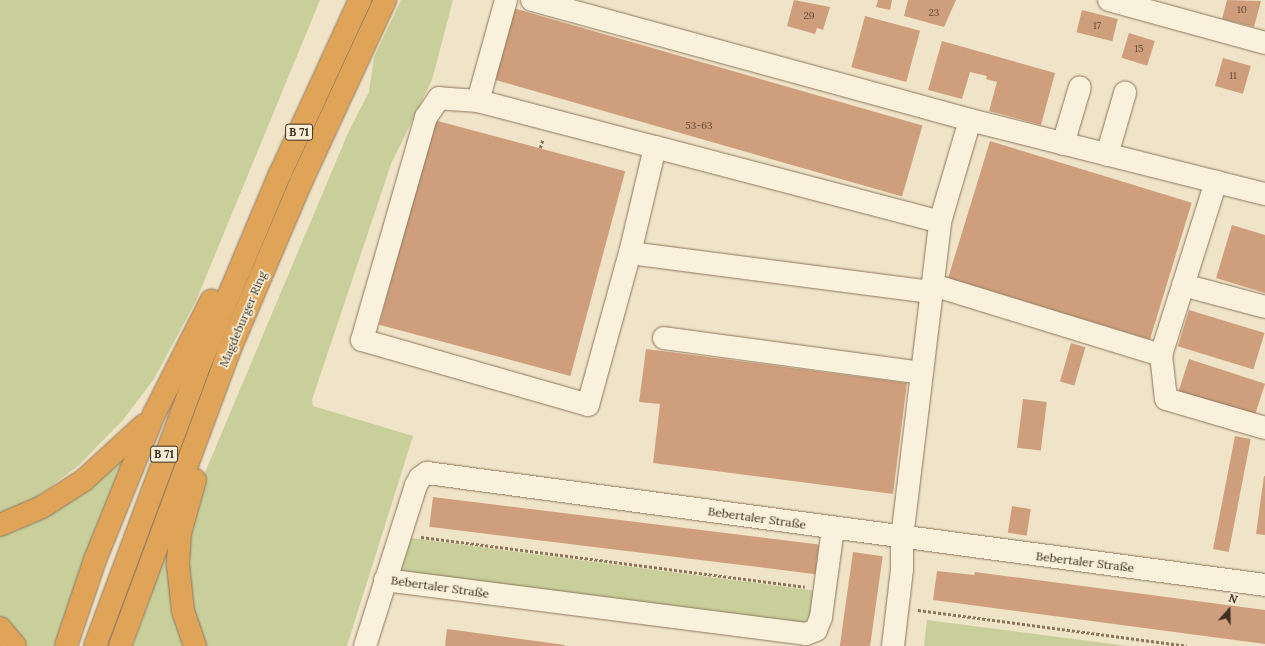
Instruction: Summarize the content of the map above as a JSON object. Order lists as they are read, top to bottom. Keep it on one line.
{"streets":{"highway":["B 71","Magdeburger Ring"],"street":["Bebertaler Straße"]},"house_numbers":["10","23","29","17","15","11","53-63"],"north":"top"}
